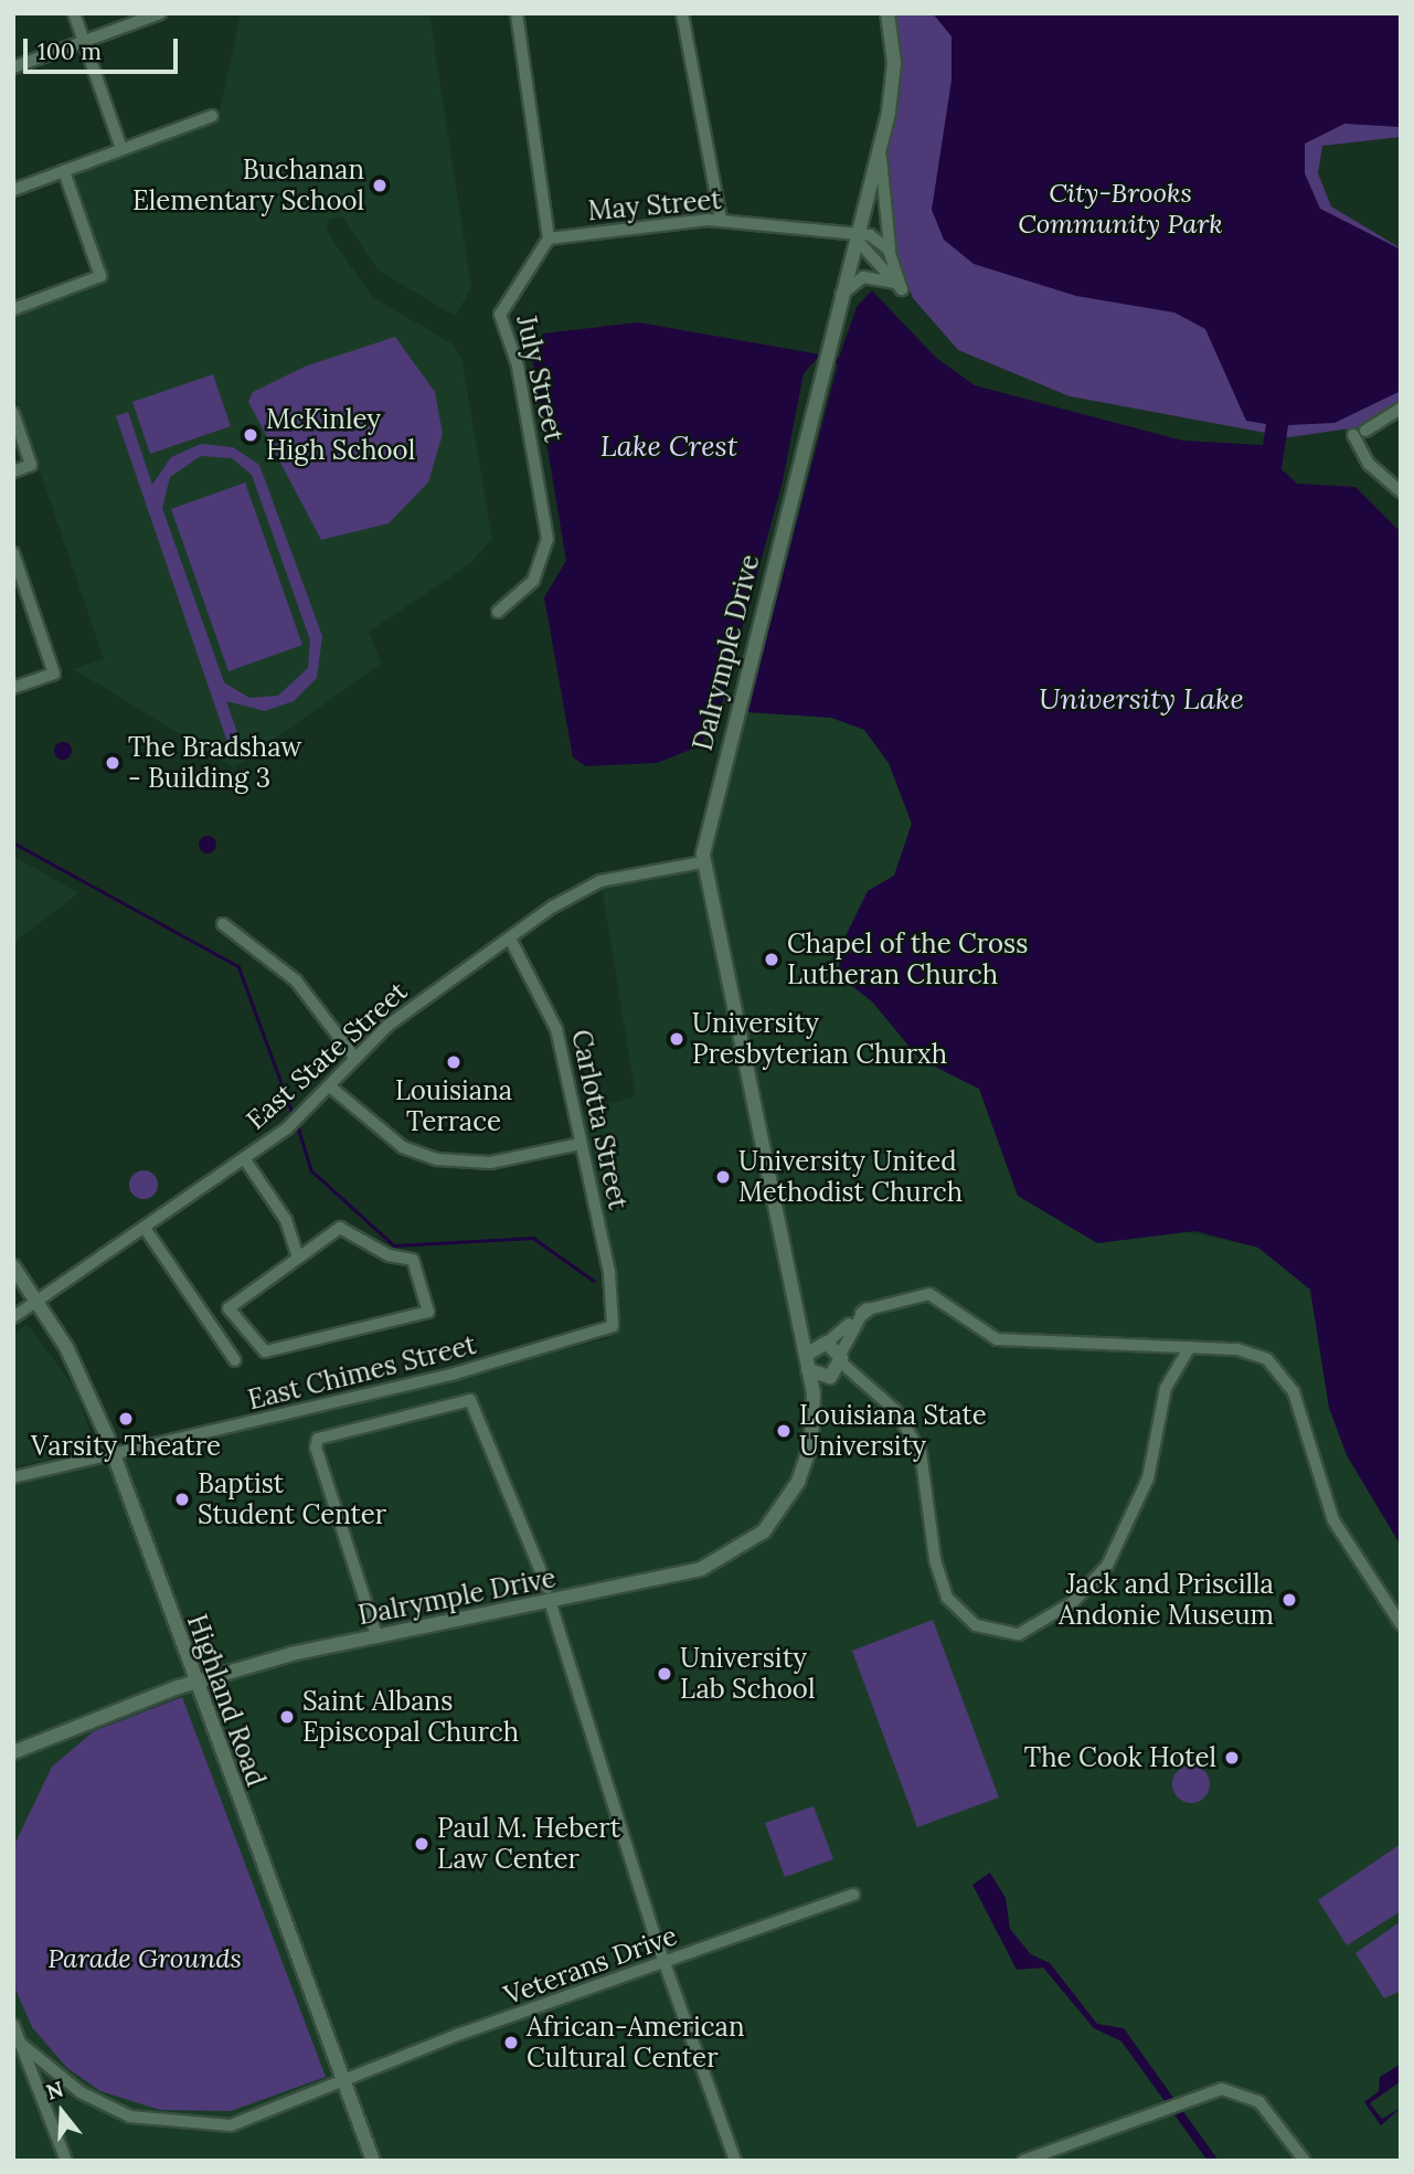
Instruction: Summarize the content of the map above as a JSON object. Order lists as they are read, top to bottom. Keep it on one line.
{"streets":{"street":["May Street","July Street","Dalrymple Drive","East State Street","Carlotta Street","East Chimes Street","Highland Road","Veterans Drive"]},"crossings":[["May Street","July Street"],["May Street","Dalrymple Drive"],["Dalrymple Drive","East State Street"],["Dalrymple Drive","Highland Road"],["East State Street","Carlotta Street"],["East State Street","Highland Road"],["Carlotta Street","East Chimes Street"],["East Chimes Street","Highland Road"],["Highland Road","Veterans Drive"]],"water":["Lake Crest","University Lake"],"parks":["City-Brooks Community Park","Parade Grounds"],"places":["Buchanan Elementary School","McKinley High School","The Bradshaw - Building 3","Chapel of the Cross Lutheran Church","University Presbyterian Churxh","Louisiana Terrace","University United Methodist Church","Varsity Theatre","Louisiana State University","Baptist Student Center","Jack and Priscilla Andonie Museum","University Lab School","Saint Albans Episcopal Church","The Cook Hotel","Paul M. Hebert Law Center","African-American Cultural Center"],"scale_bar":"100 m","north":"top"}
